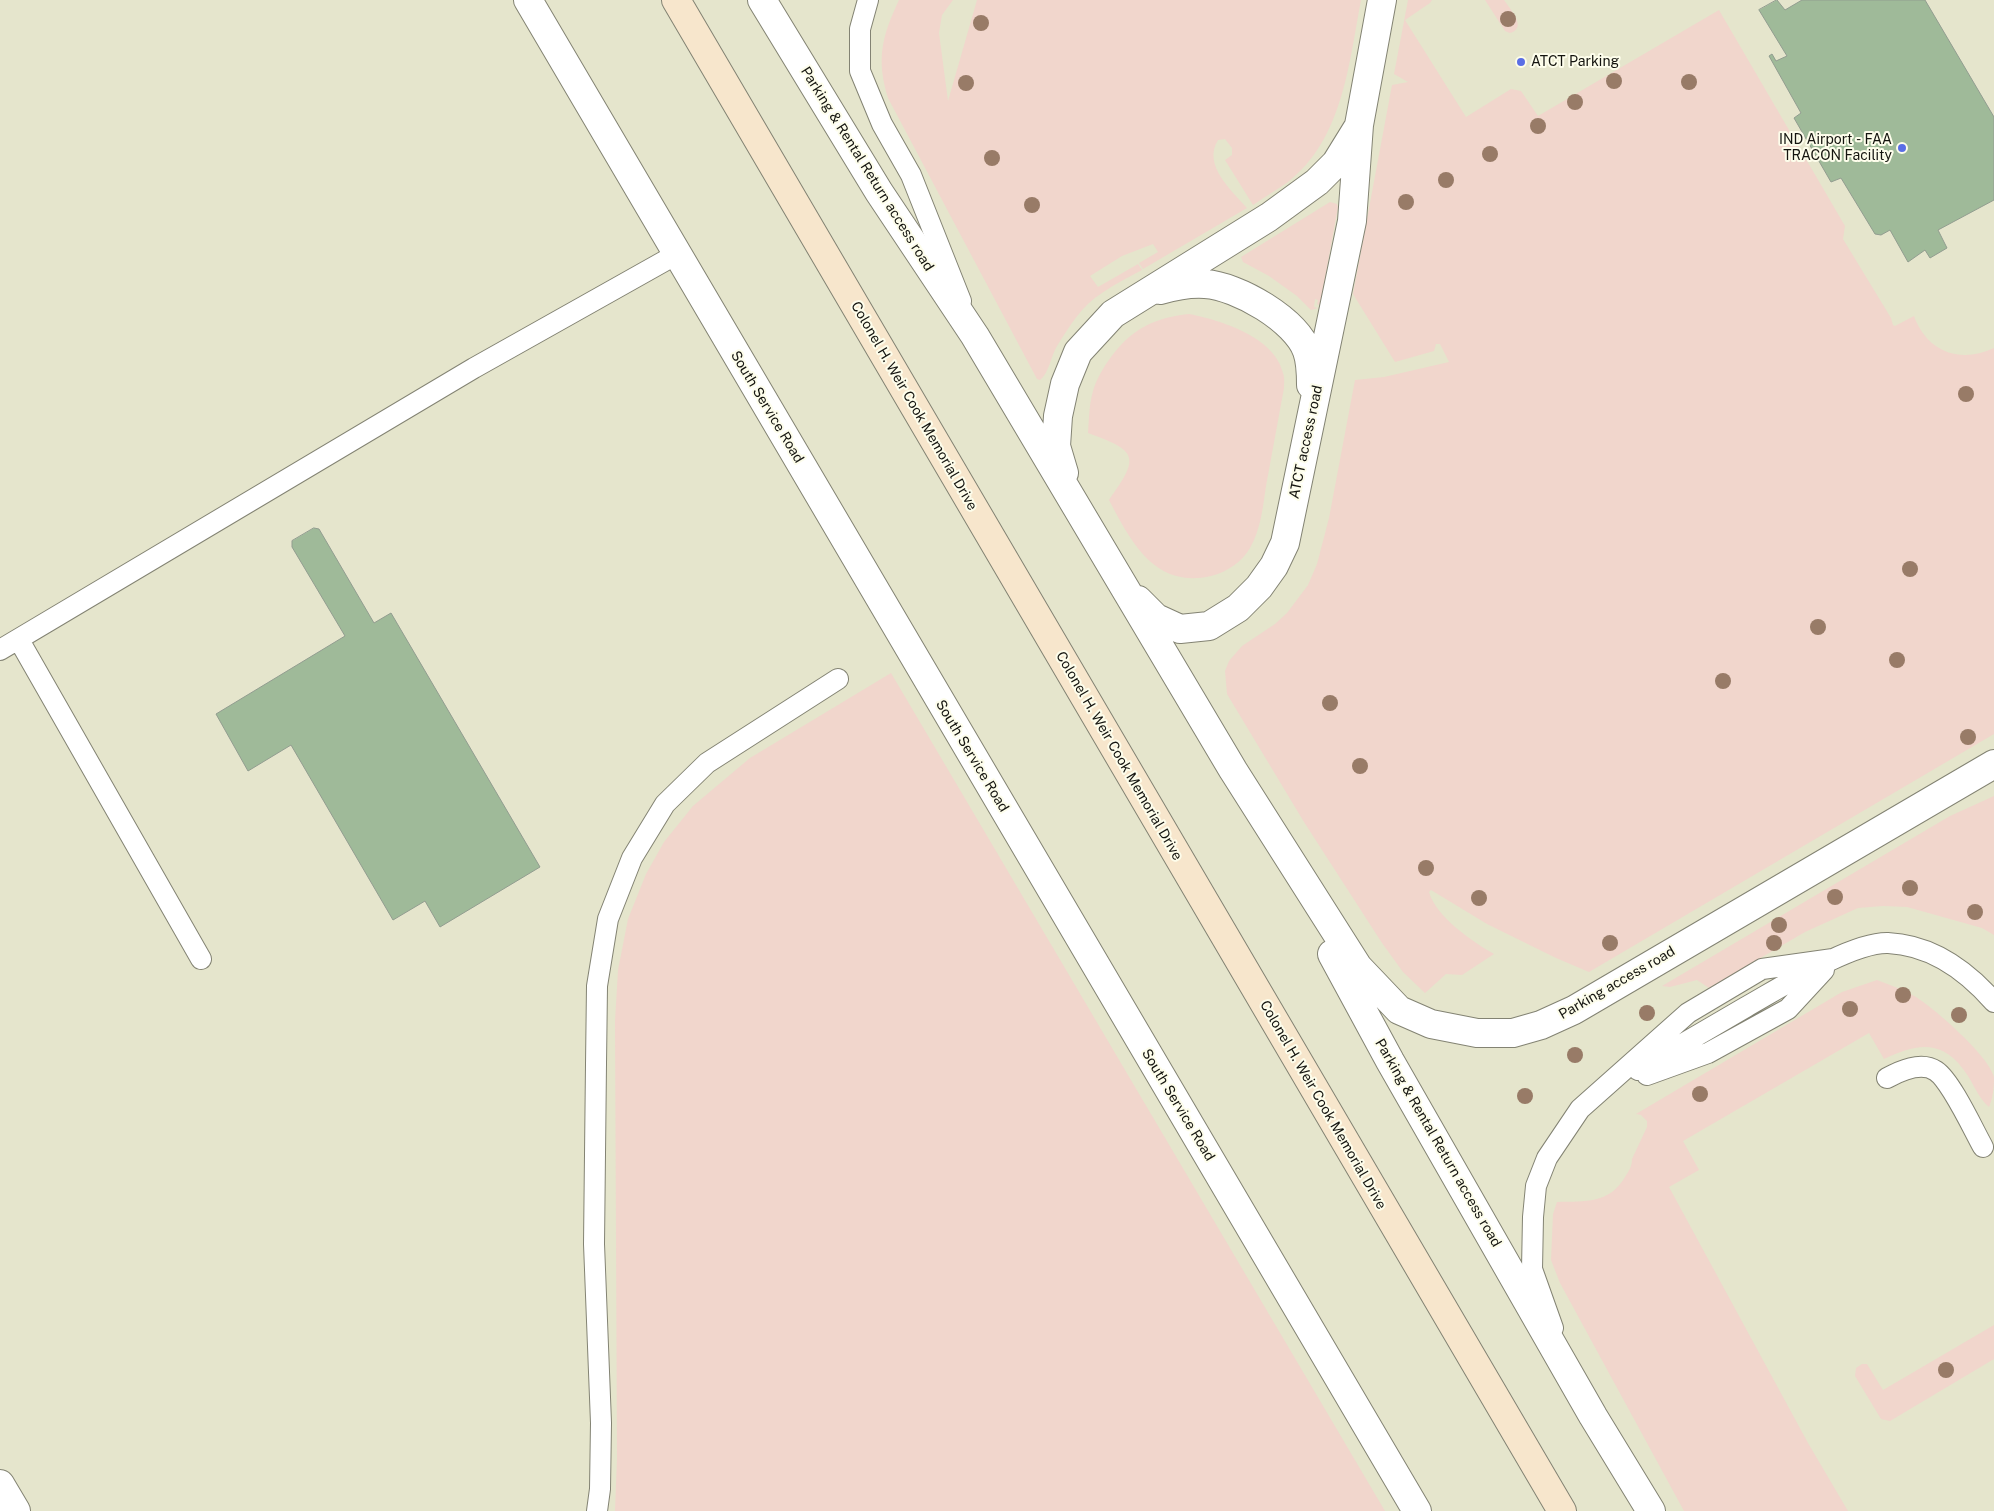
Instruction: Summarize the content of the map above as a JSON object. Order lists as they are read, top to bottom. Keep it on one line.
{"streets":{"street":["Parking & Rental Return access road","Colonel H. Weir Cook Memorial Drive","South Service Road","ATCT access road","Parking access road"]},"crossings":[["Parking & Rental Return access road","ATCT access road"],["Parking & Rental Return access road","Parking access road"]],"places":["ATCT Parking","IND Airport - FAA TRACON Facility"]}
